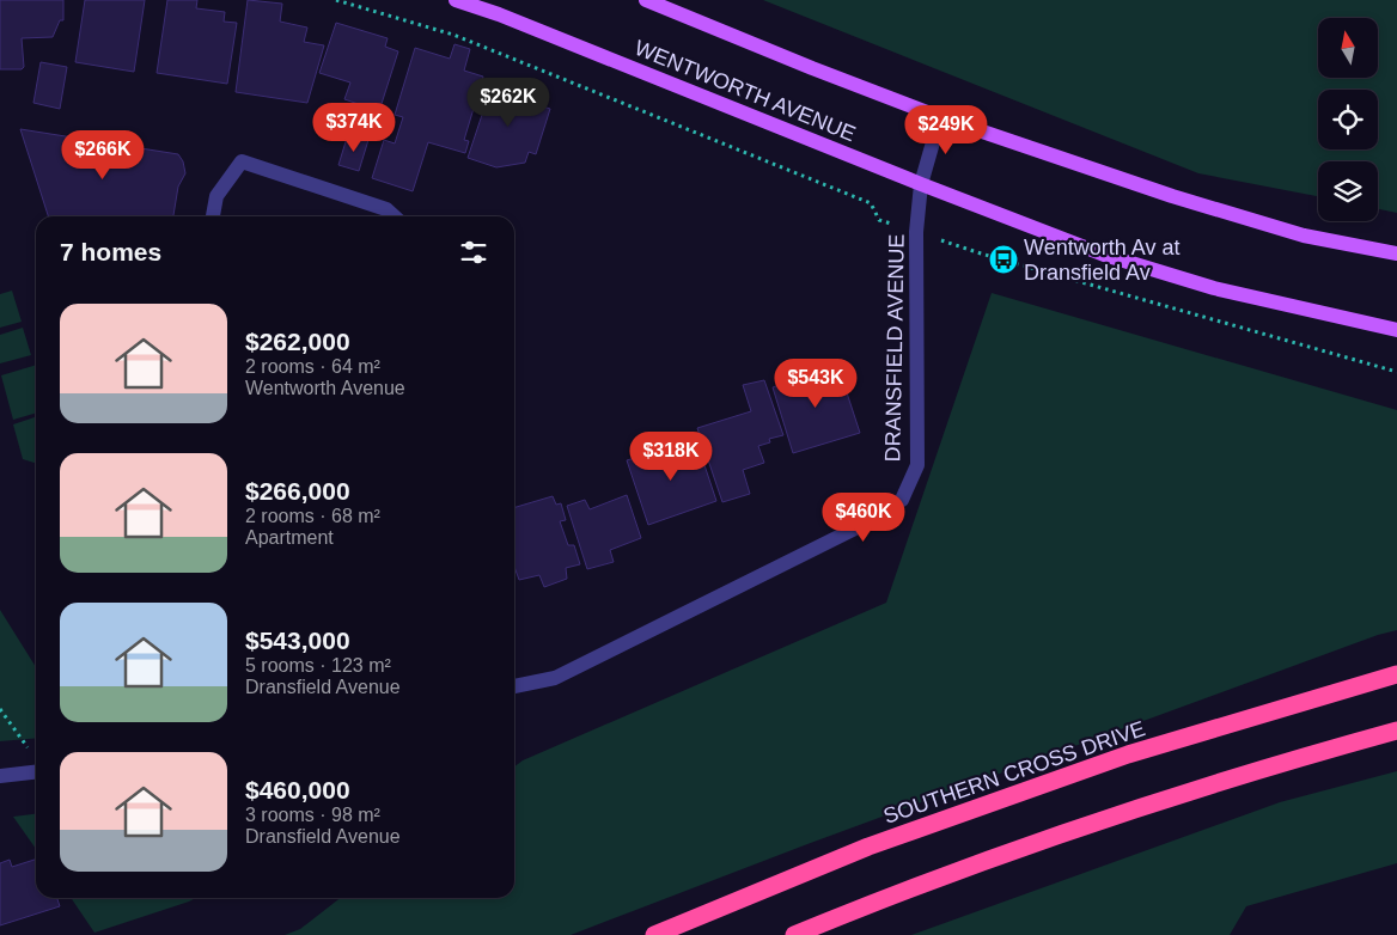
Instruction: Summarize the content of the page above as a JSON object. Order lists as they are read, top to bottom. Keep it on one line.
{"streets":{"highway":["SOUTHERN CROSS DRIVE"],"main road":["WENTWORTH AVENUE"],"street":["DRANSFIELD AVENUE"]},"crossings":[["WENTWORTH AVENUE","DRANSFIELD AVENUE"]],"places":{"bus stop":["Wentworth Av at Dransfield Av"]},"north":"top","page":{"price":["$262K","$374K","$249K","$266K","$543K","$318K","$460K"],"heading":"7 homes","list":[{"name":"$262,000","note":"2 rooms · 64 m² · Wentworth Avenue"},{"name":"$266,000","note":"2 rooms · 68 m² · Apartment"},{"name":"$543,000","note":"5 rooms · 123 m² · Dransfield Avenue"},{"name":"$460,000","note":"3 rooms · 98 m² · Dransfield Avenue"}]}}
